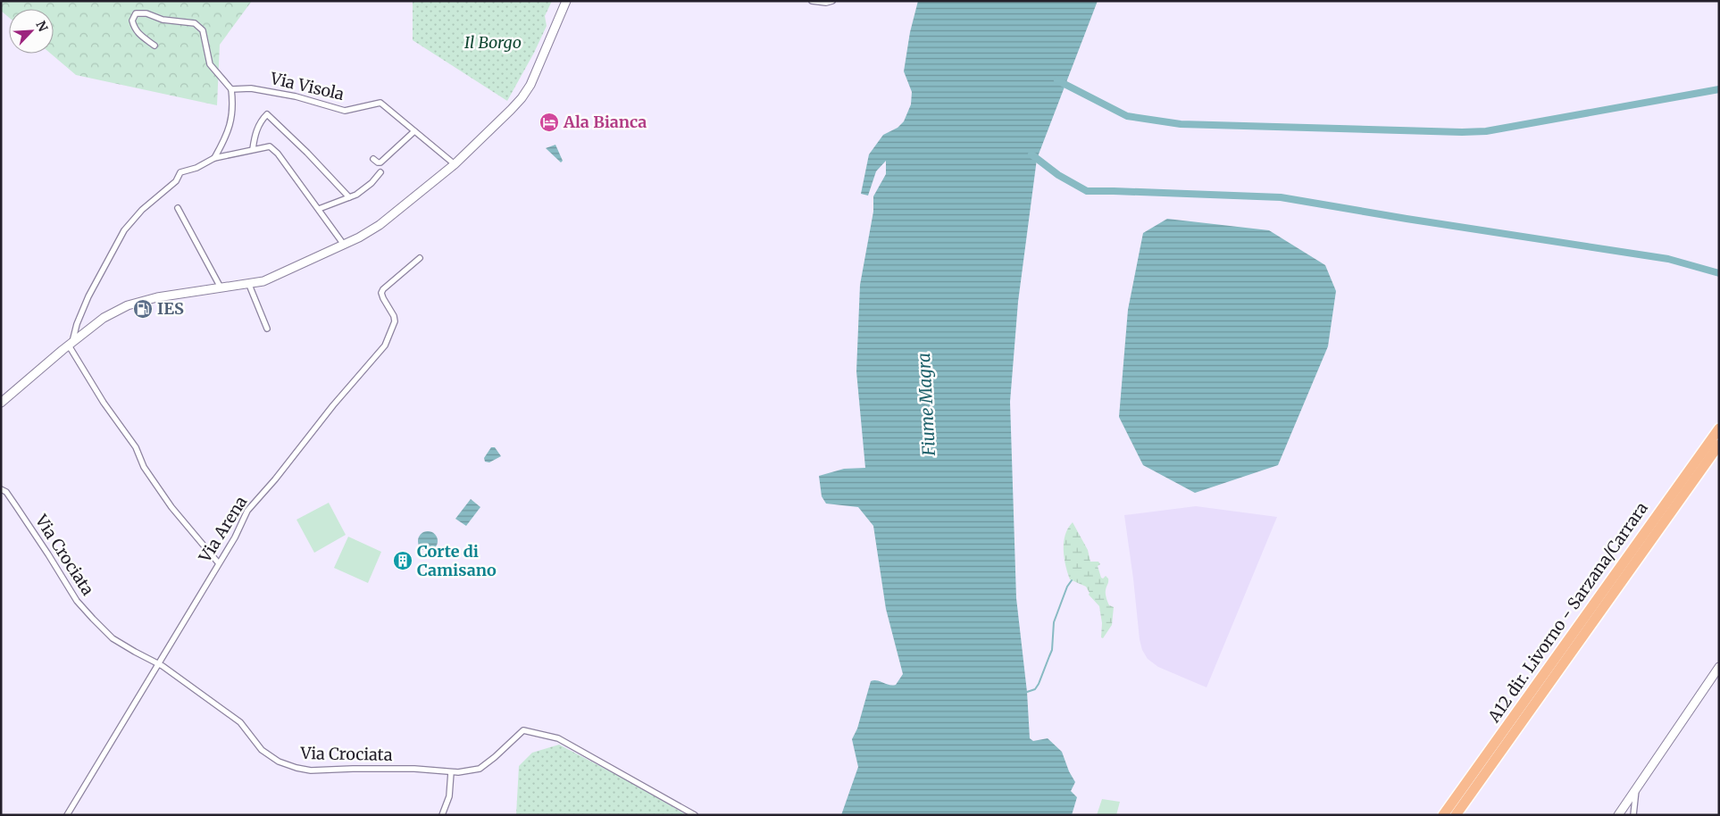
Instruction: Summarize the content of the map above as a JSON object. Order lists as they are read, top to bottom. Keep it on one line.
{"streets":{"highway":["A12 dir. Livorno - Sarzana/Carrara"],"street":["Via Visola","Via Arena","Via Crociata"]},"crossings":[["Via Arena","Via Crociata"]],"water":["Fiume Magra"],"parks":["Il Borgo"],"places":{"hotel":["Ala Bianca"],"fuel station":["IES"],"building":["Corte di Camisano"]},"north":"top right"}
